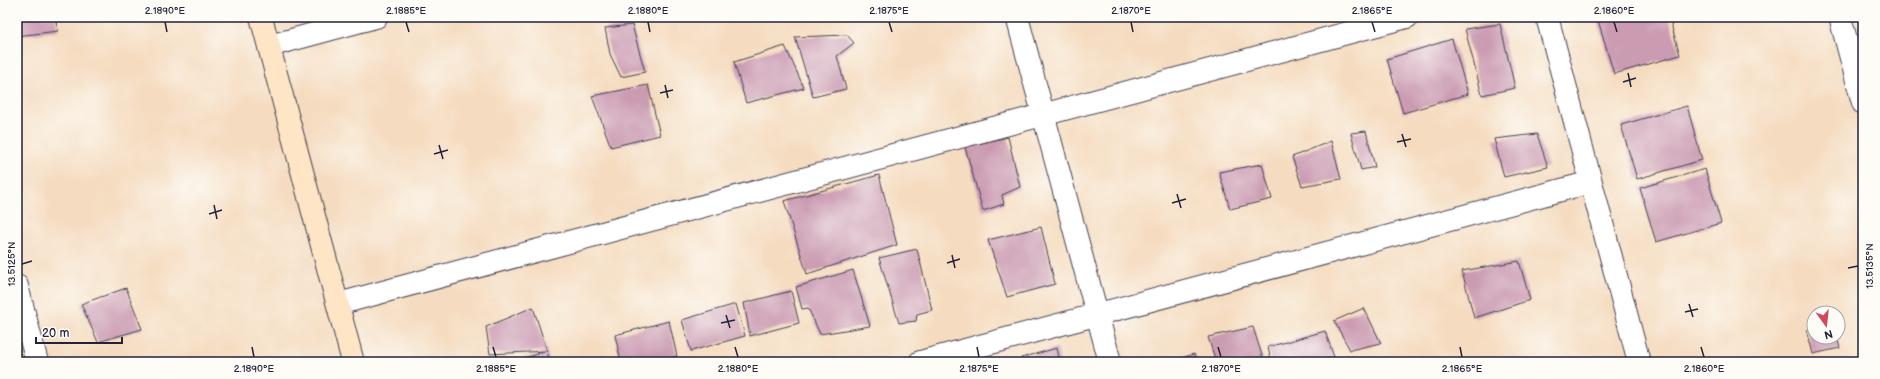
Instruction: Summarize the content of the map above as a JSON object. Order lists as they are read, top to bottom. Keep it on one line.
{"scale_bar":"20 m","north":"bottom","coordinates":["2.1890°E","2.1885°E","2.1880°E","2.1875°E","2.1870°E","2.1865°E","2.1860°E","13.5125°N","13.5135°N"]}
